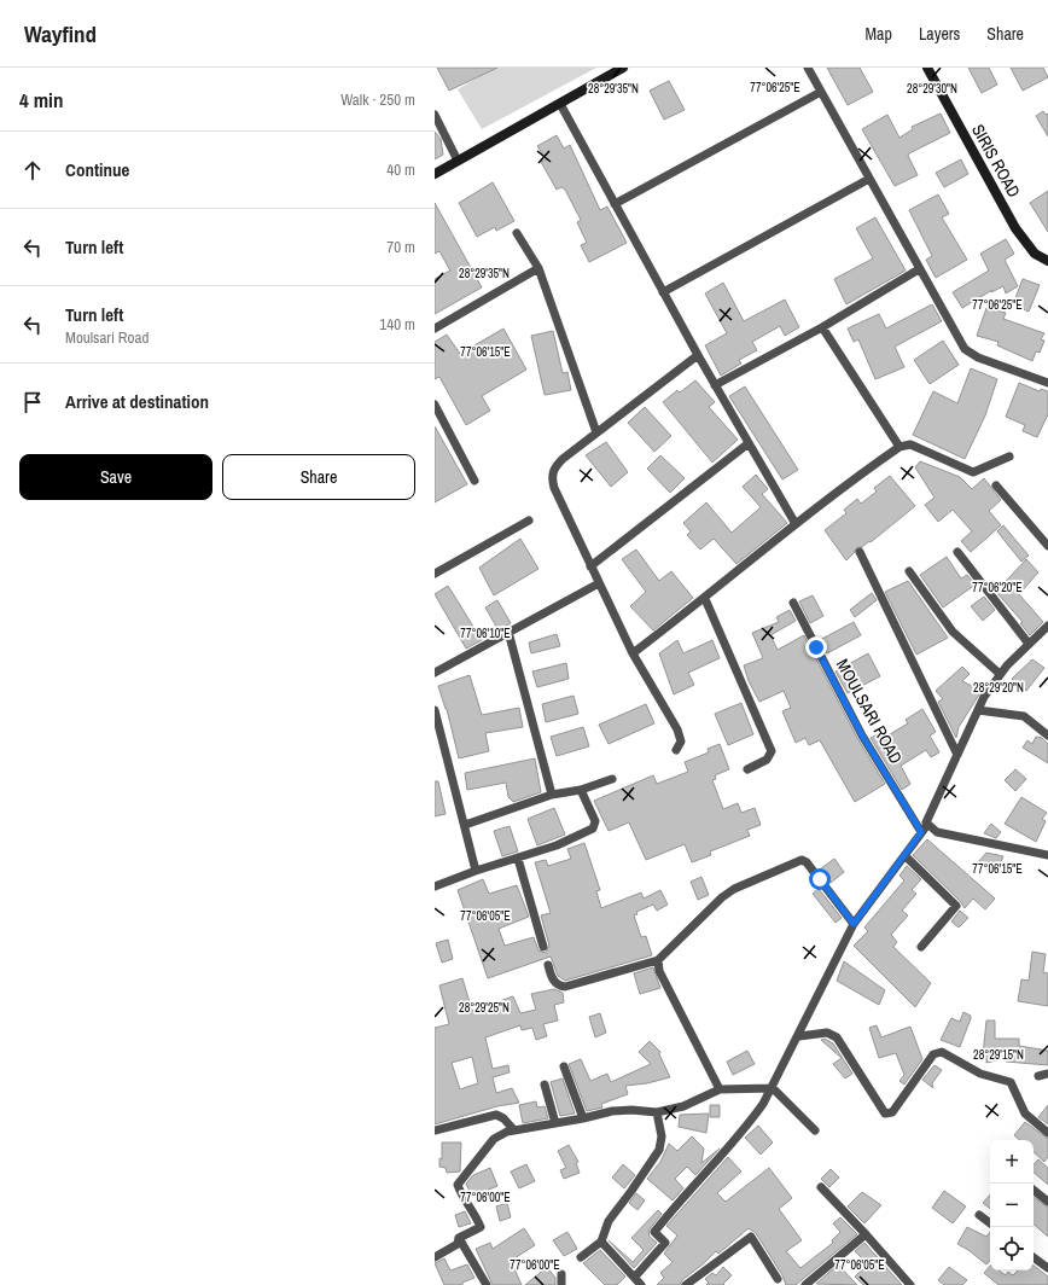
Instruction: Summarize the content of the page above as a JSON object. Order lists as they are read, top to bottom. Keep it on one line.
{"streets":{"street":["SIRIS ROAD","MOULSARI ROAD"]},"page":{"header":"Wayfind","nav":["Map","Layers","Share"],"heading":["4 min","Walk · 250 m"],"list":[["Continue","40 m"],["Turn left","70 m"],["Turn left","Moulsari Road","140 m"],"Arrive at destination"],"buttons":["Save","Share"],"map_buttons":["+","−"]},"coordinates":["77°06'25\"E","28°29'35\"N","28°29'30\"N","77°06'15\"E","77°06'20\"E","77°06'10\"E","28°29'20\"N","77°06'05\"E","28°29'25\"N","28°29'15\"N","77°06'00\"E"]}
